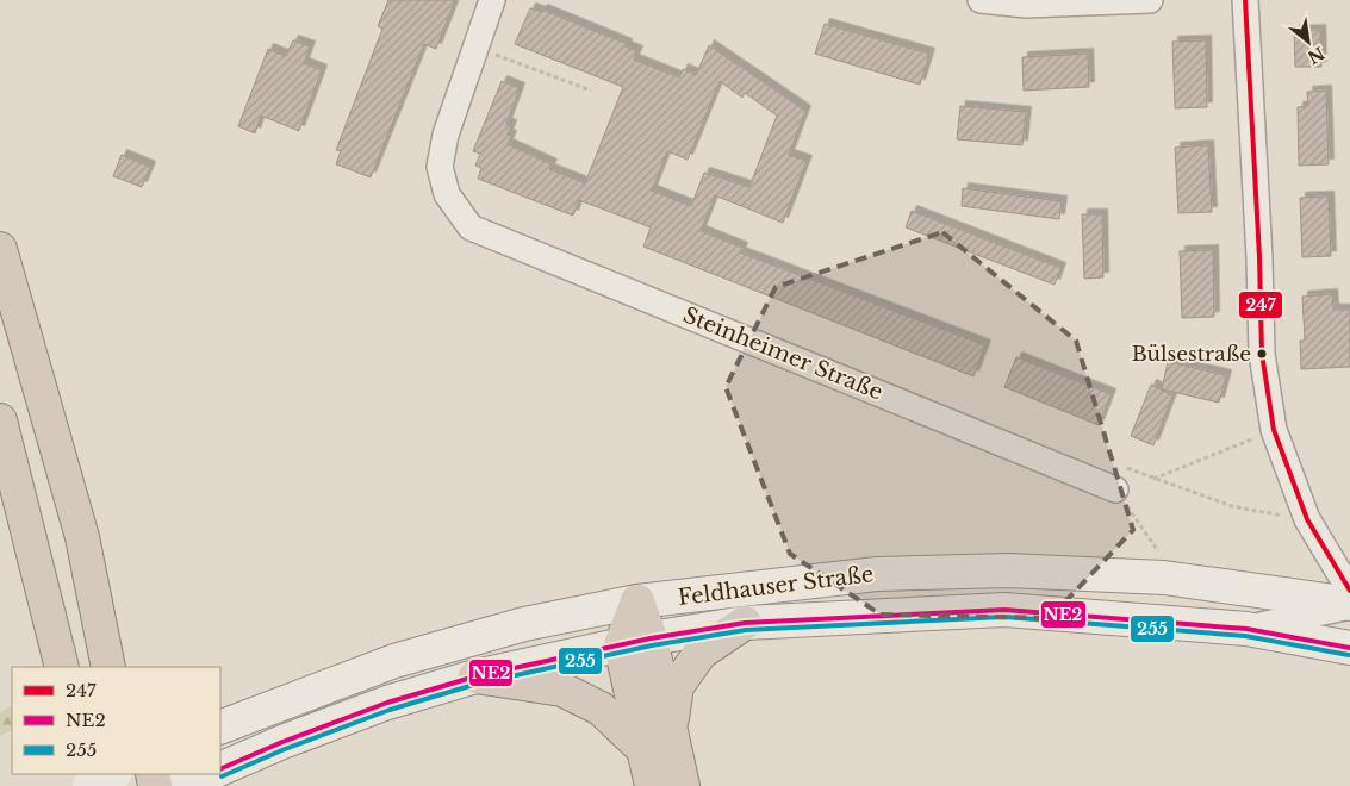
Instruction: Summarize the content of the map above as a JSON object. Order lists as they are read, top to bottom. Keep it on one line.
{"streets":{"street":["Steinheimer Straße","Feldhauser Straße"]},"places":["Bülsestraße"],"lines":["transit line 247","transit line NE2","transit line 255"],"legend":["247","NE2","255"],"north":"bottom right"}
